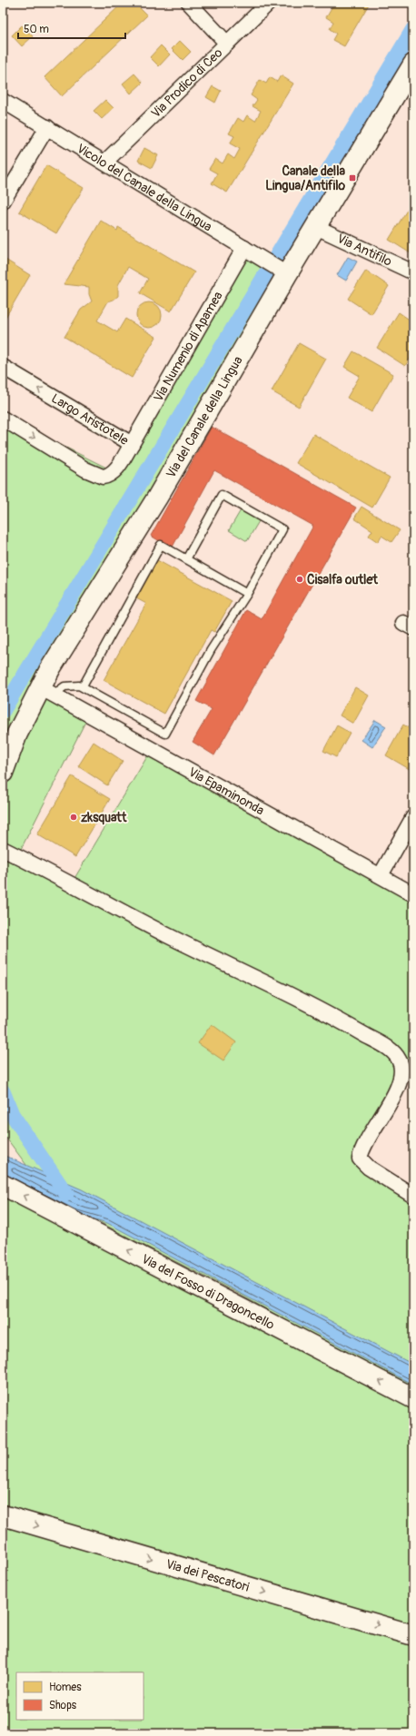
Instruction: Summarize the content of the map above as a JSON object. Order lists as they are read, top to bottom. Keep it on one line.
{"streets":{"street":["Via Prodico di Ceo","Vicolo del Canale della Lingua","Via Antifilo","Via Numenio di Apamea","Via del Canale della Lingua","Largo Aristotele","Via Epaminonda","Via del Fosso di Dragoncello","Via dei Pescatori"]},"crossings":[["Via Prodico di Ceo","Vicolo del Canale della Lingua"],["Vicolo del Canale della Lingua","Via Numenio di Apamea"],["Vicolo del Canale della Lingua","Via del Canale della Lingua"],["Via Antifilo","Via del Canale della Lingua"],["Via Numenio di Apamea","Largo Aristotele"],["Via del Canale della Lingua","Via Epaminonda"]],"one_way":["Via del Fosso di Dragoncello","Via dei Pescatori"],"places":{"transit":["Canale della Lingua/Antifilo"],"other":["Cisalfa outlet","zksquatt"]},"legend":["Homes","Shops"],"scale_bar":"50 m"}
